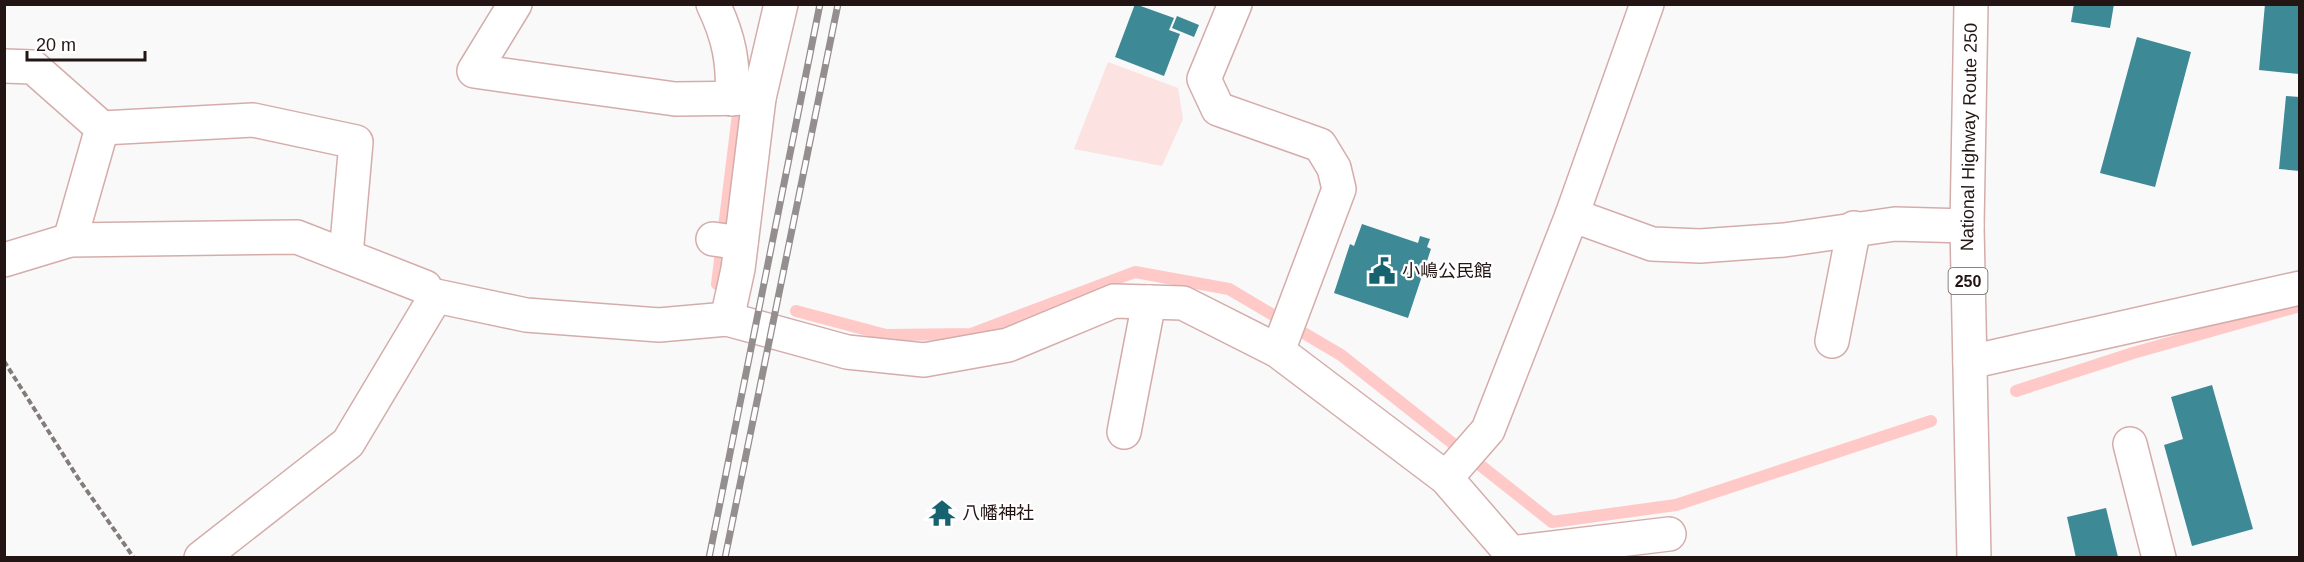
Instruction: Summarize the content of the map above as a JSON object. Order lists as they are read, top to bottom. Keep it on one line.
{"streets":{"main road":["National Highway Route 250","250"]},"places":{"public building":["小嶋公民館"],"temple":["八幡神社"]},"scale_bar":"20 m"}
